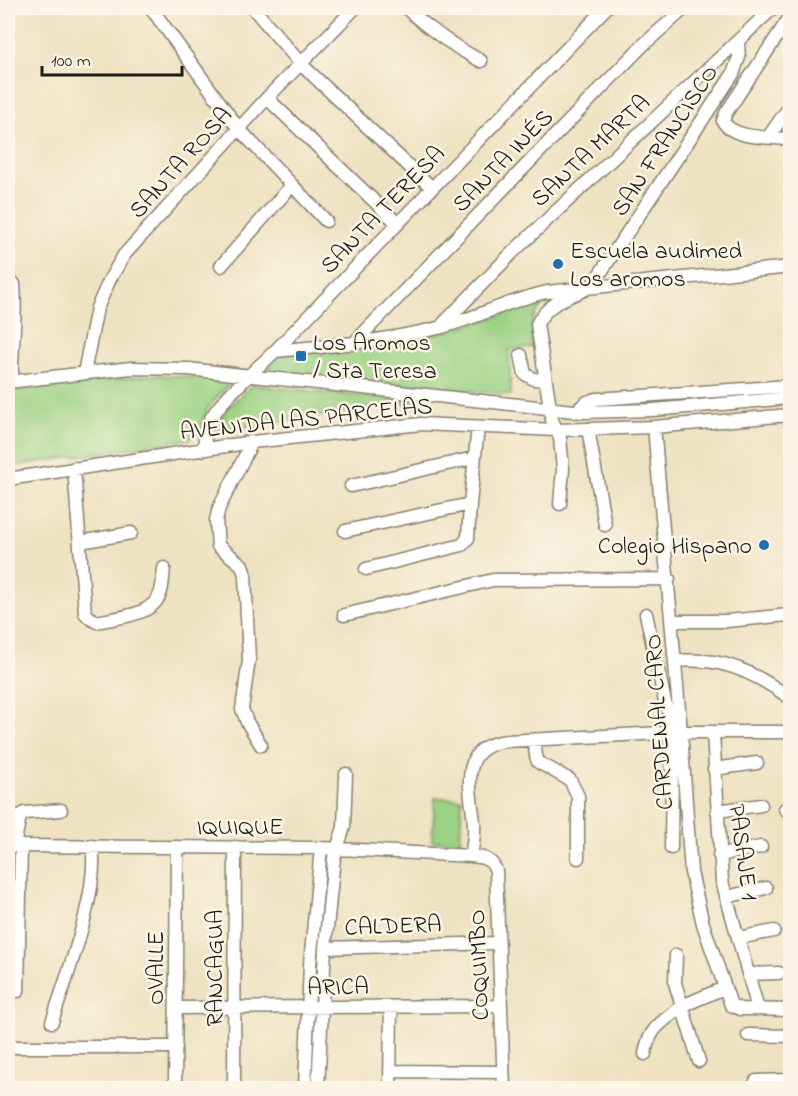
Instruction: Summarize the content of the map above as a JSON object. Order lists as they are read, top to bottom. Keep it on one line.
{"streets":{"street":["SAN FRANCISCO","SANTA MARTA","SANTA INÉS","SANTA ROSA","SANTA TERESA","AVENIDA LAS PARCELAS","CARDENAL CARO","IQUIQUE","PASAJE 1","CALDERA","COQUIMBO","OVALLE","RANCAGUA","ARICA"]},"crossings":[["SAN FRANCISCO","SANTA MARTA"],["SANTA ROSA","AVENIDA LAS PARCELAS"],["SANTA TERESA","AVENIDA LAS PARCELAS"],["AVENIDA LAS PARCELAS","CARDENAL CARO"],["CARDENAL CARO","PASAJE 1"],["IQUIQUE","COQUIMBO"],["IQUIQUE","OVALLE"],["IQUIQUE","RANCAGUA"],["CALDERA","COQUIMBO"],["COQUIMBO","ARICA"],["OVALLE","ARICA"],["RANCAGUA","ARICA"]],"places":{"other":["Escuela audimed Los aromos","Colegio Hispano"],"transit":["Los Aromos / Sta Teresa"]},"scale_bar":"100 m"}
